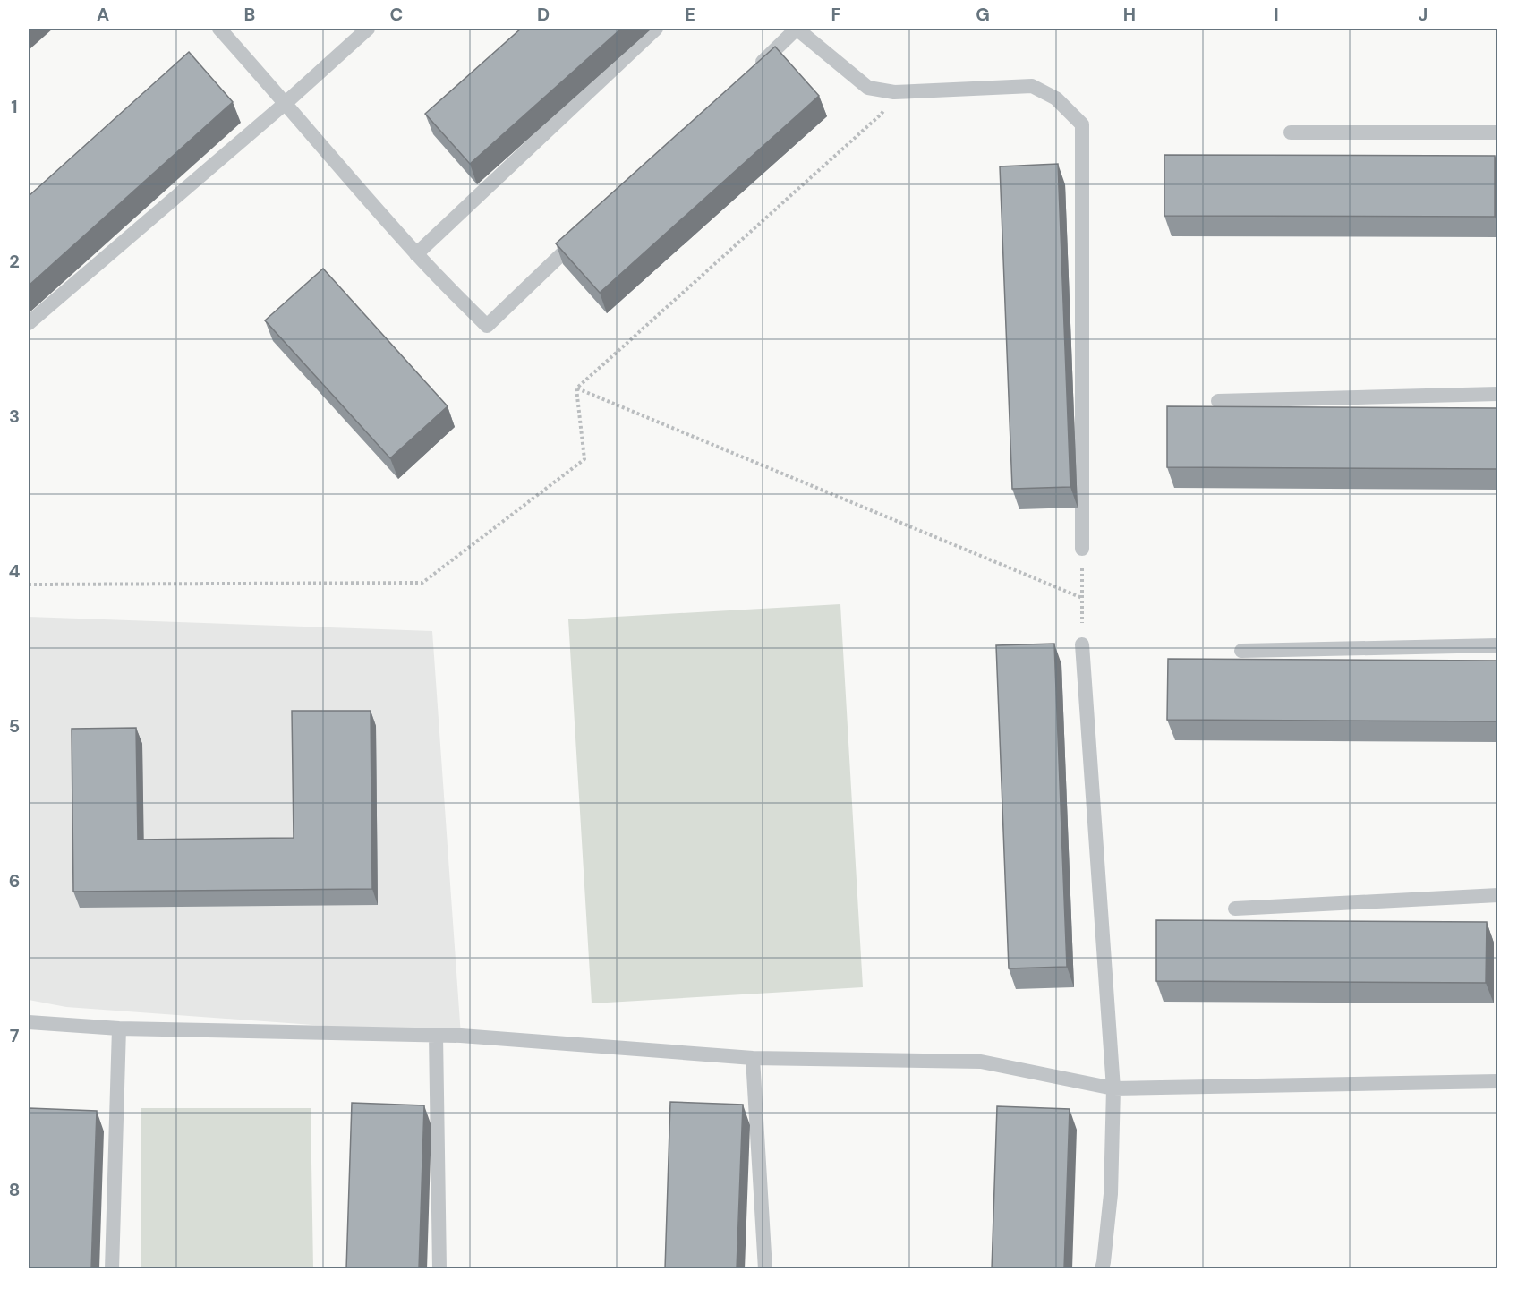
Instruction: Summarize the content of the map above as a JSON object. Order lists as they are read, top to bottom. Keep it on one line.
{"grid":{"columns":["A","B","C","D","E","F","G","H","I","J"],"rows":["1","2","3","4","5","6","7","8"]}}
